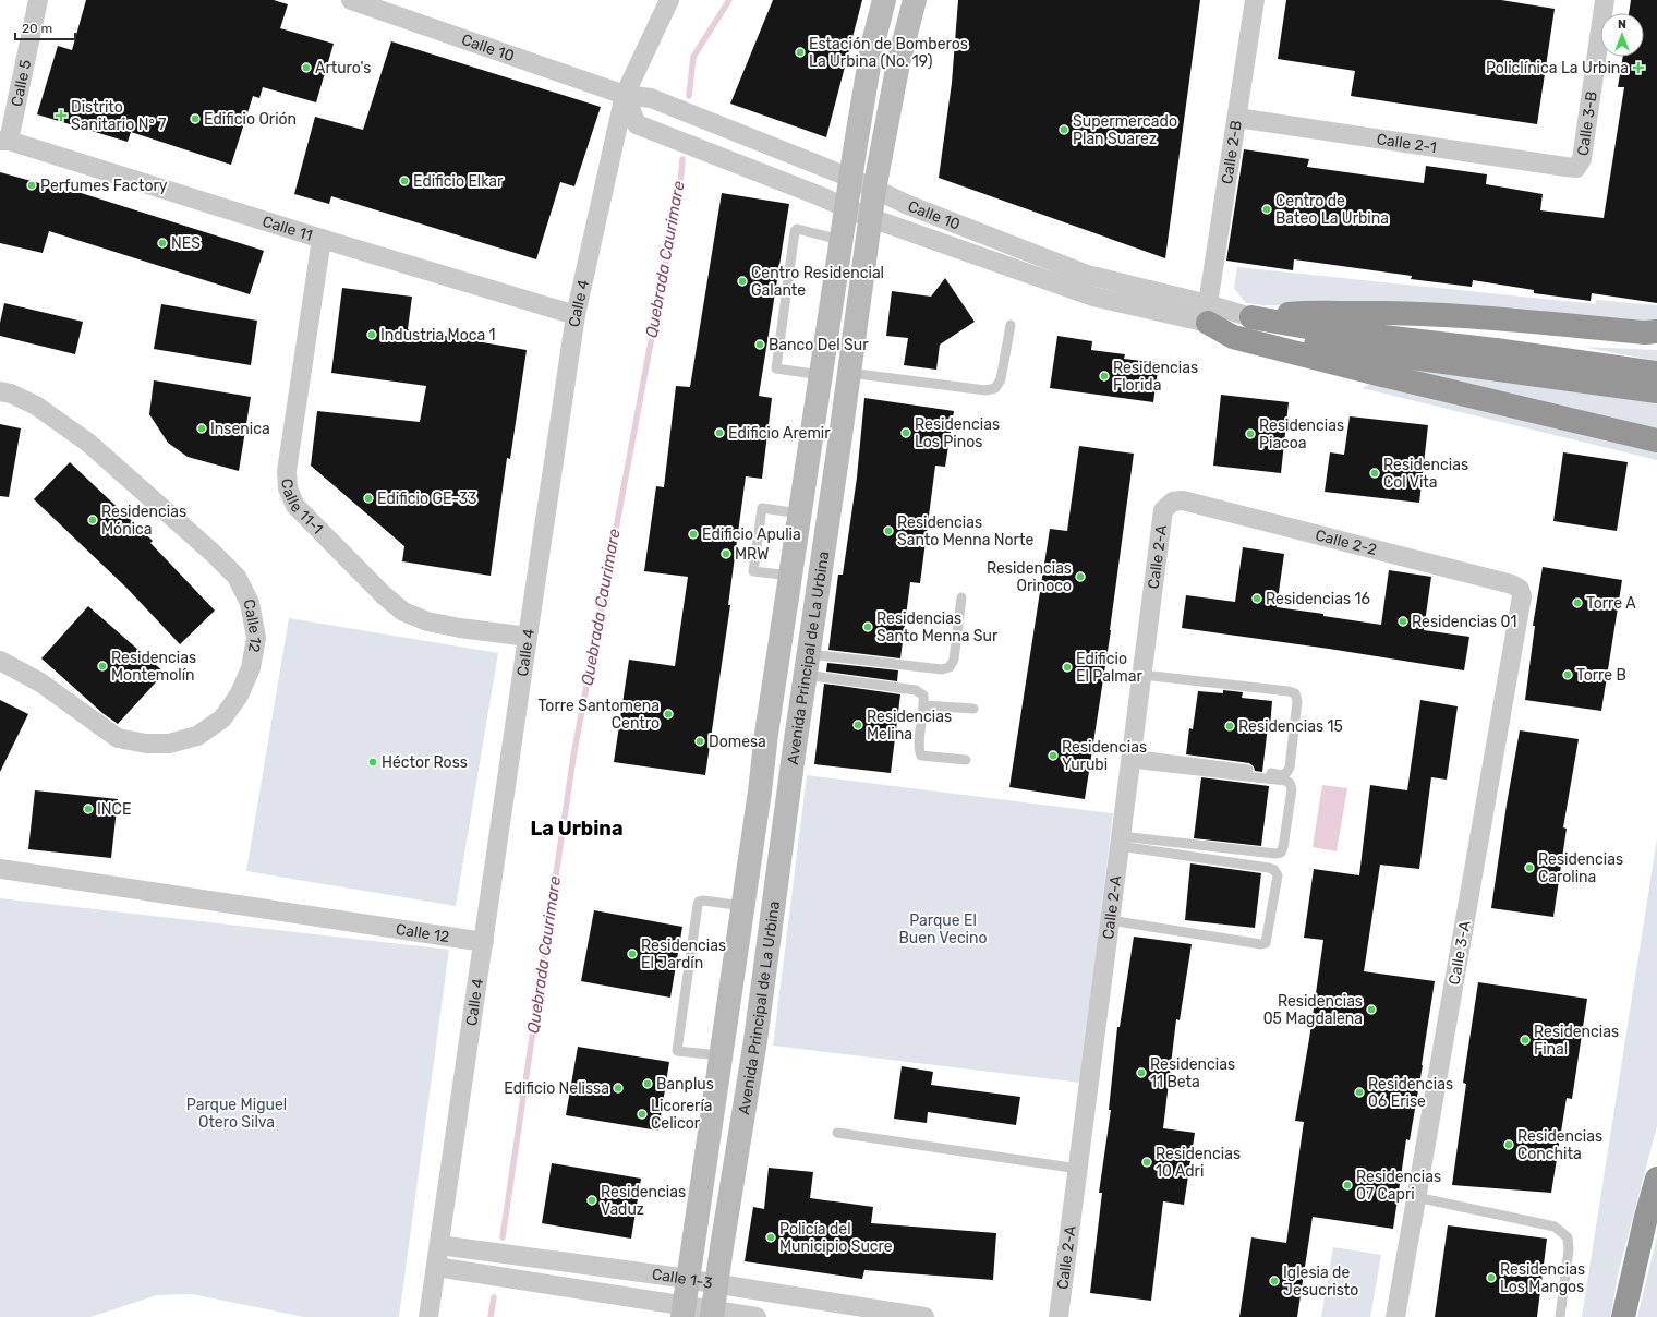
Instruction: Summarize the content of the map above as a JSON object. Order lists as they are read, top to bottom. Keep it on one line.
{"streets":{"main road":["Avenida Principal de La Urbina"],"street":["Calle 10","Calle 5","Calle 3-B","Calle 2-1","Calle 2-B","Calle 11","Calle 4","Calle 11-1","Calle 2-2","Calle 2-A","Calle 12","Calle 3-A","Calle 1-3"]},"crossings":[["Calle 10","Calle 2-B"],["Calle 10","Calle 4"],["Calle 10","Avenida Principal de La Urbina"],["Calle 5","Calle 11"],["Calle 3-B","Calle 2-1"],["Calle 2-1","Calle 2-B"],["Calle 11","Calle 4"],["Calle 11","Calle 11-1"],["Calle 4","Calle 11-1"],["Calle 4","Calle 12"],["Calle 4","Calle 1-3"],["Calle 2-2","Calle 2-A"],["Calle 2-2","Calle 3-A"],["Avenida Principal de La Urbina","Calle 1-3"]],"districts":["La Urbina"],"water":["Quebrada Caurimare"],"parks":["Parque El Buen Vecino","Parque Miguel Otero Silva"],"places":{"other":["Estación de Bomberos La Urbina (No. 19)","Arturo's","Edificio Orión","Supermercado Plan Suarez","Edificio Elkar","Perfumes Factory","Centro de Bateo La Urbina","NES","Centro Residencial Galante","Industria Moca 1","Banco Del Sur","Residencias Florida","Insenica","Edificio Aremir","Residencias Los Pinos","Residencias Piacoa","Residencias Col Vita","Edificio GE-33","Residencias Mónica","Residencias Santo Menna Norte","Edificio Apulia","MRW","Residencias Orinoco","Residencias 16","Torre A","Residencias 01","Residencias Santo Menna Sur","Residencias Montemolín","Edificio El Palmar","Torre B","Torre Santomena Centro","Residencias Melina","Residencias 15","Domesa","Residencias Yurubi","Héctor Ross","INCE","Residencias Carolina","Residencias El Jardín","Residencias 05 Magdalena","Residencias Final","Residencias 11 Beta","Banplus","Edificio Nelissa","Residencias 06 Erise","Licorería Celicor","Residencias Conchita","Residencias 10 Adri","Residencias 07 Capri","Residencias Vaduz","Policía del Municipio Sucre","Residencias Los Mangos","Iglesia de Jesucristo"],"health":["Policlínica La Urbina","Distrito Sanitario N° 7"]},"scale_bar":"20 m","north":"top"}
